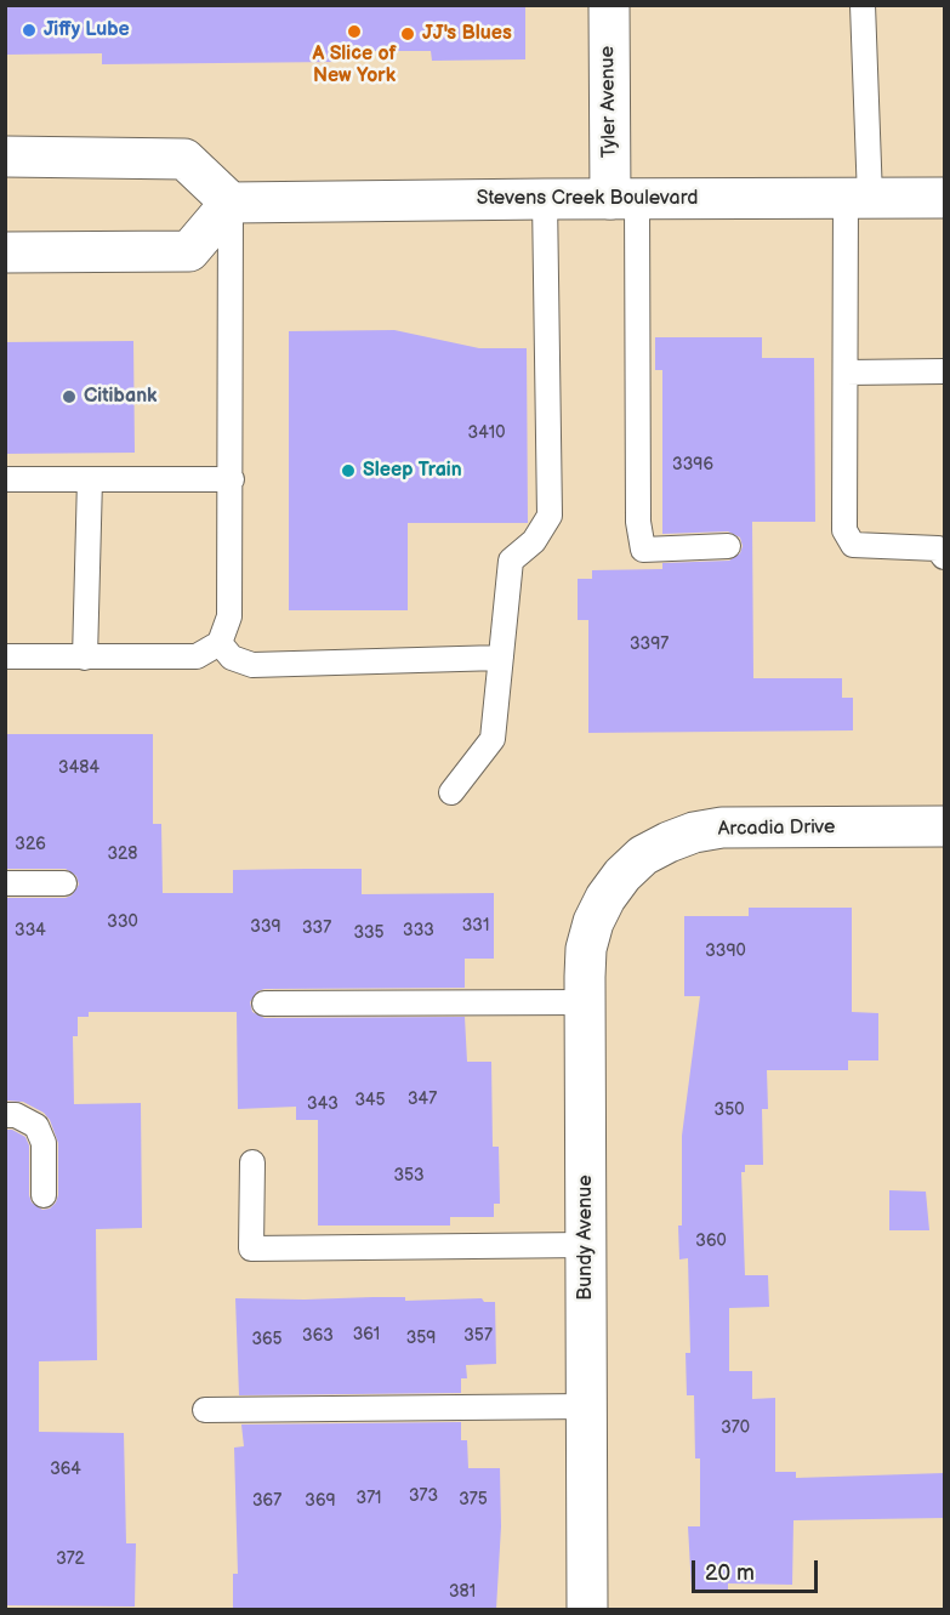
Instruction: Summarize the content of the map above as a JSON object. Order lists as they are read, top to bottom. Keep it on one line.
{"streets":{"street":["Tyler Avenue","Stevens Creek Boulevard","Arcadia Drive","Bundy Avenue"]},"crossings":[["Tyler Avenue","Stevens Creek Boulevard"],["Arcadia Drive","Bundy Avenue"]],"places":["Jiffy Lube","A Slice of New York","JJ's Blues","Citibank","Sleep Train"],"house_numbers":["3410","3396","3397","3484","326","328","330","331","339","337","334","333","335","3390","347","345","343","350","353","360","361","363","357","359","365","370","364","373","371","375","367","369","372","381"],"scale_bar":"20 m"}
